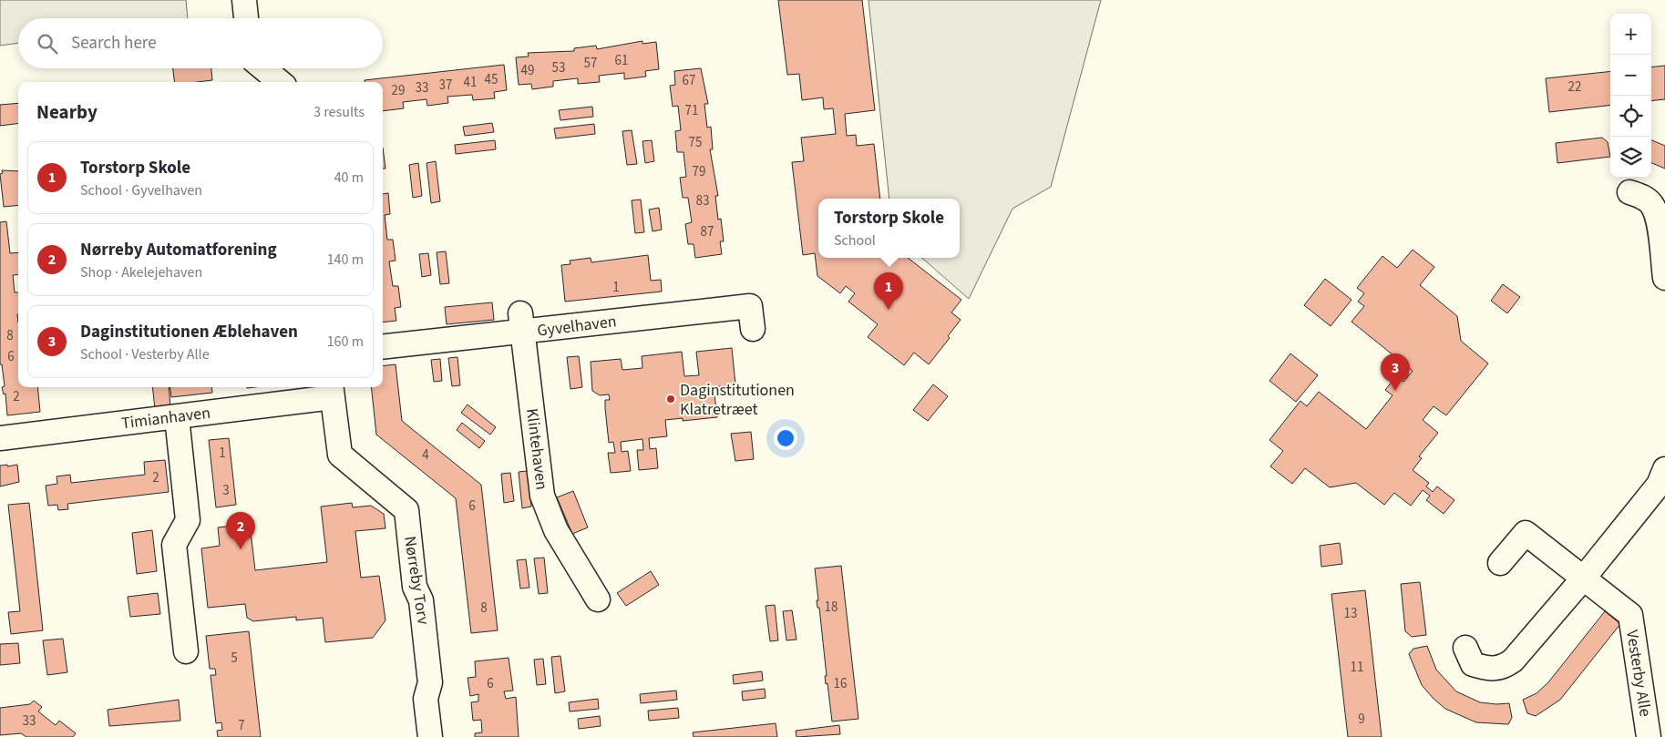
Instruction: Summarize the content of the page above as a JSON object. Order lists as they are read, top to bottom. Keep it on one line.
{"streets":{"street":["Gyvelhaven","Timianhaven","Klintehaven","Nørreby Torv","Vesterby Alle"]},"crossings":[["Gyvelhaven","Klintehaven"],["Timianhaven","Nørreby Torv"]],"places":["Daginstitutionen Klatretræet"],"house_numbers":["61","57","53","49","45","67","41","37","22","33","29","71","75","79","83","87","1","8","6","2","1","4","2","3","6","18","8","13","5","11","6","16","9","33","7"],"page":{"map_buttons":["+","−"],"search":"Search here","heading":["Nearby","3 results"],"list":[{"mark":"1","name":"Torstorp Skole","note":"School · Gyvelhaven","value":"40 m"},{"mark":"2","name":"Nørreby Automatforening","note":"Shop · Akelejehaven","value":"140 m"},{"mark":"3","name":"Daginstitutionen Æblehaven","note":"School · Vesterby Alle","value":"160 m"}],"popup":["Torstorp Skole","School"],"pins":["1","3","2"]}}
